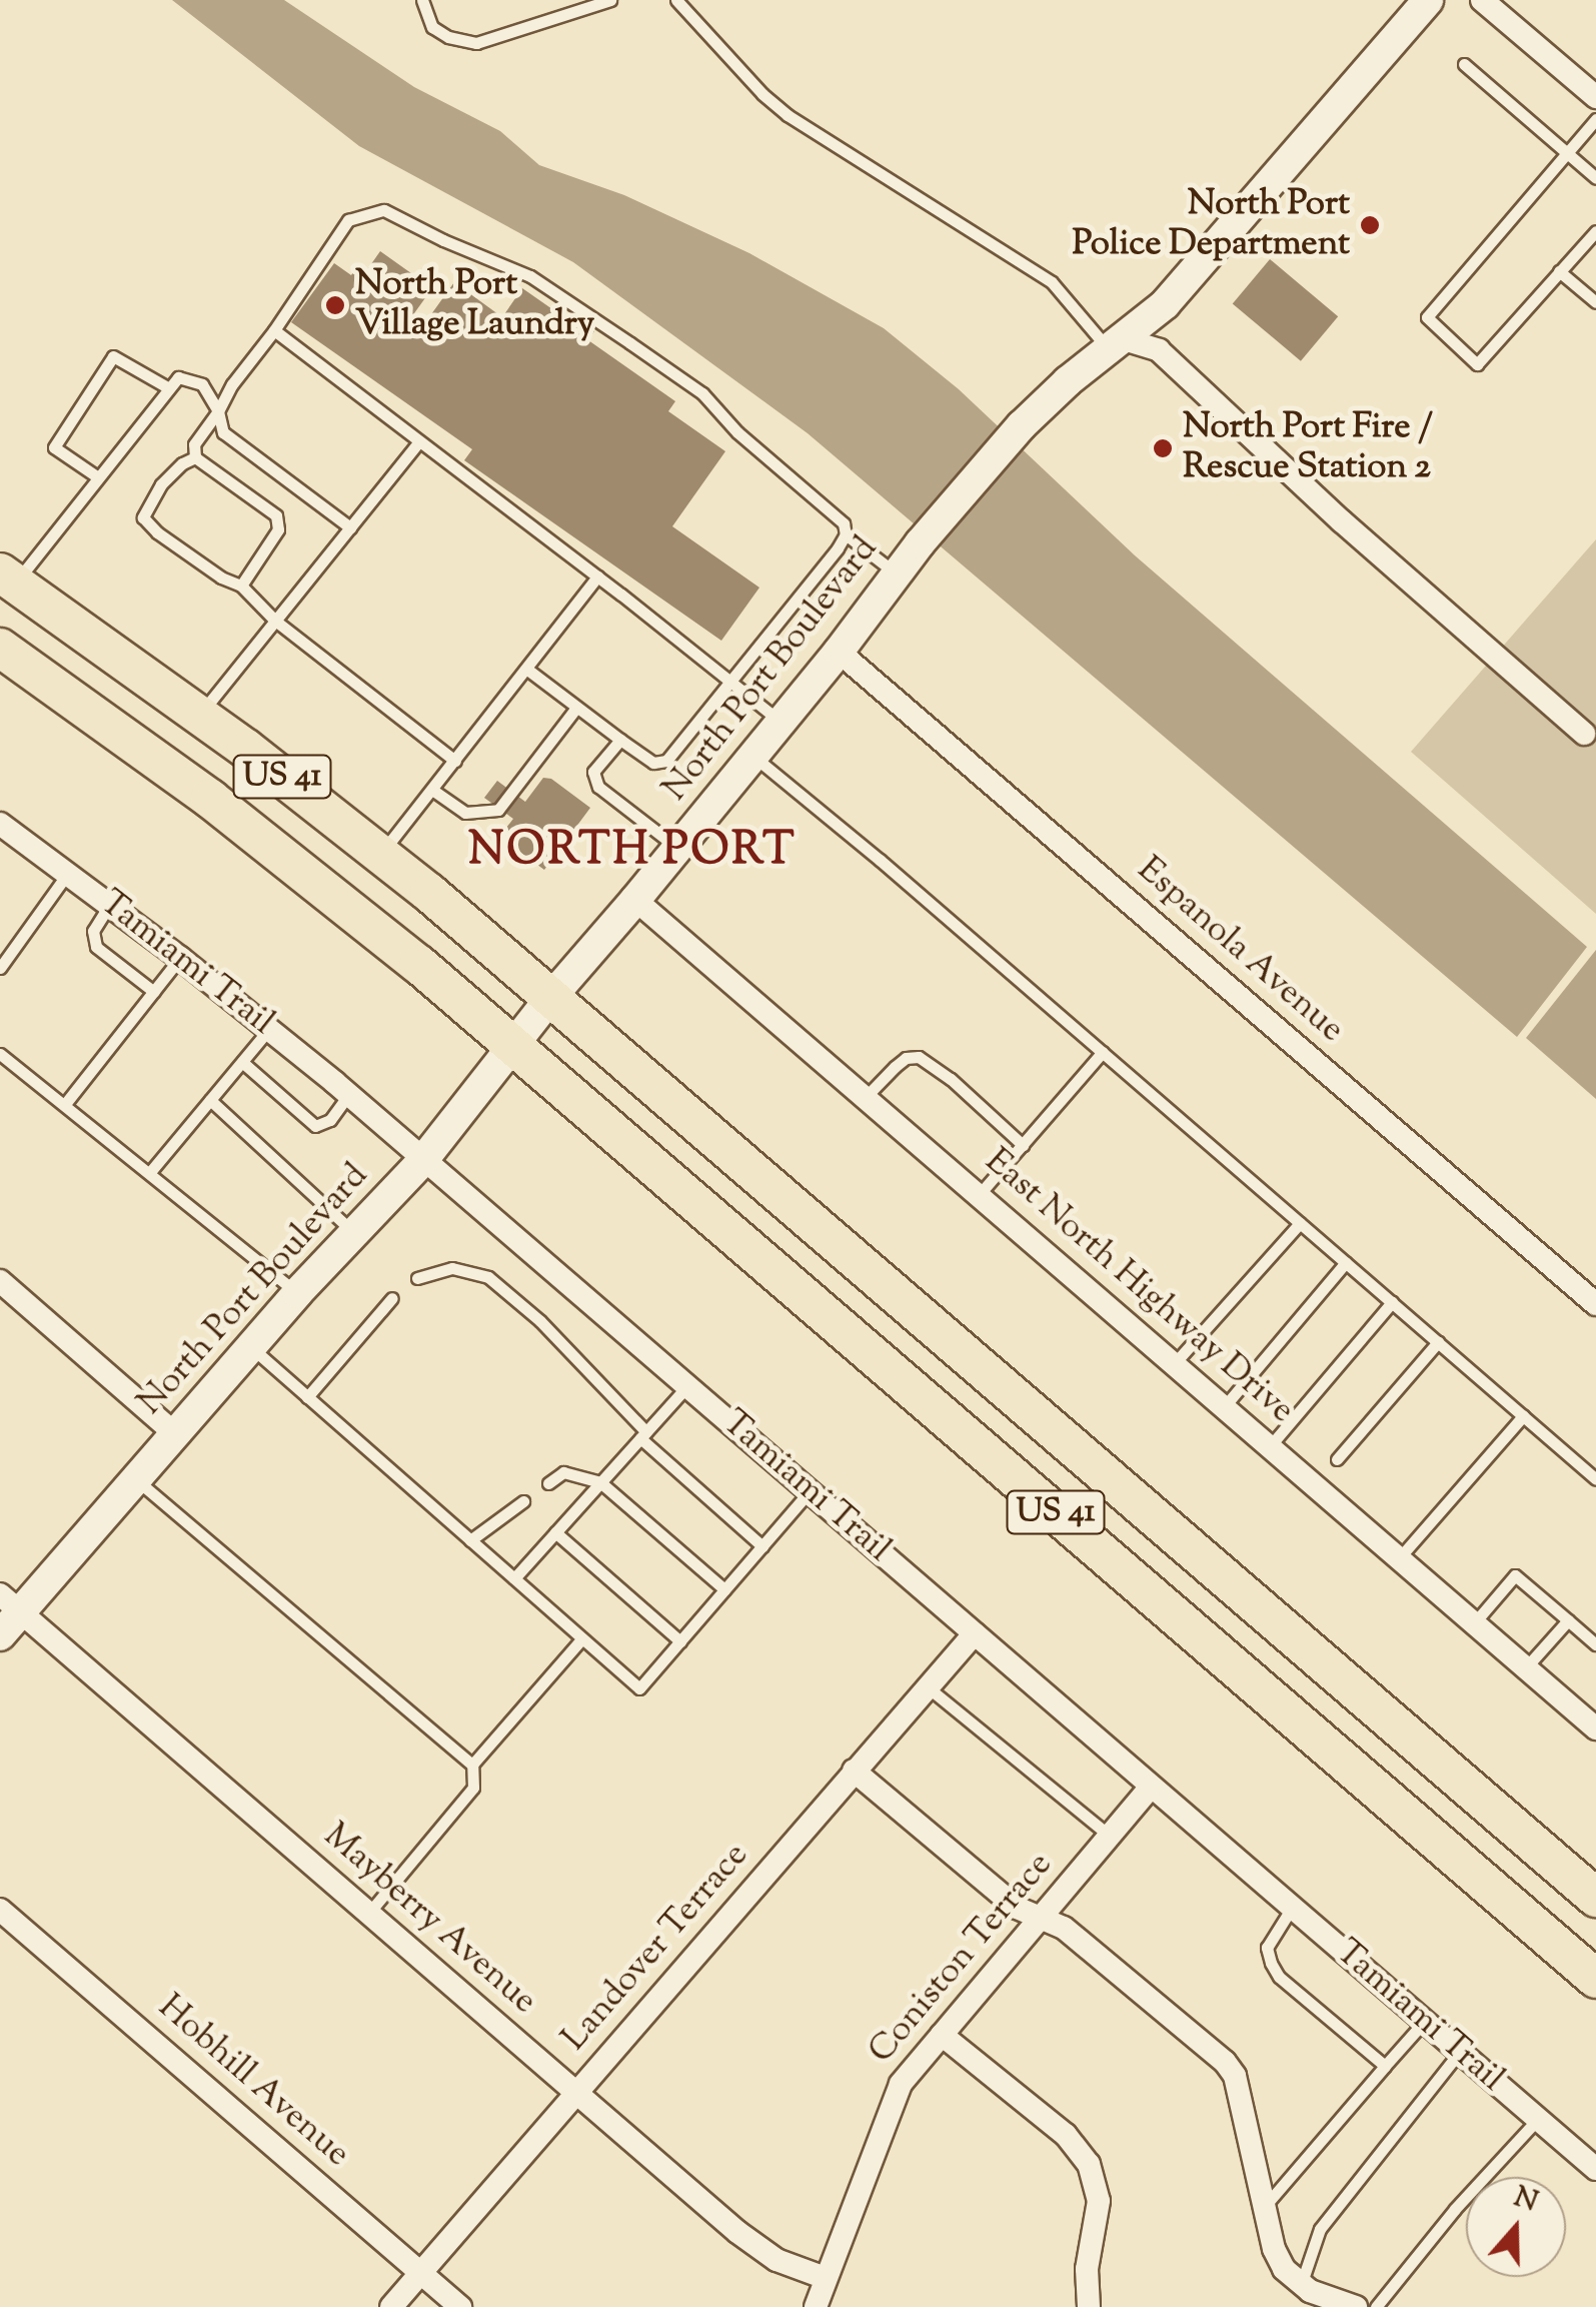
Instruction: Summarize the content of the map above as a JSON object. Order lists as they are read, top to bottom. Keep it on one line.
{"streets":{"main road":["US 41"],"street":["North Port Boulevard","Espanola Avenue","Tamiami Trail","East North Highway Drive","Mayberry Avenue","Landover Terrace","Coniston Terrace","Hobhill Avenue"]},"crossings":[["North Port Boulevard","US 41"],["North Port Boulevard","Espanola Avenue"],["North Port Boulevard","Tamiami Trail"],["North Port Boulevard","East North Highway Drive"],["North Port Boulevard","Mayberry Avenue"],["Tamiami Trail","Landover Terrace"],["Tamiami Trail","Coniston Terrace"],["Mayberry Avenue","Landover Terrace"],["Mayberry Avenue","Coniston Terrace"],["Landover Terrace","Hobhill Avenue"]],"districts":["NORTH PORT"],"places":["North Port Police Department","North Port Village Laundry","North Port Fire / Rescue Station 2"],"north":"top"}
